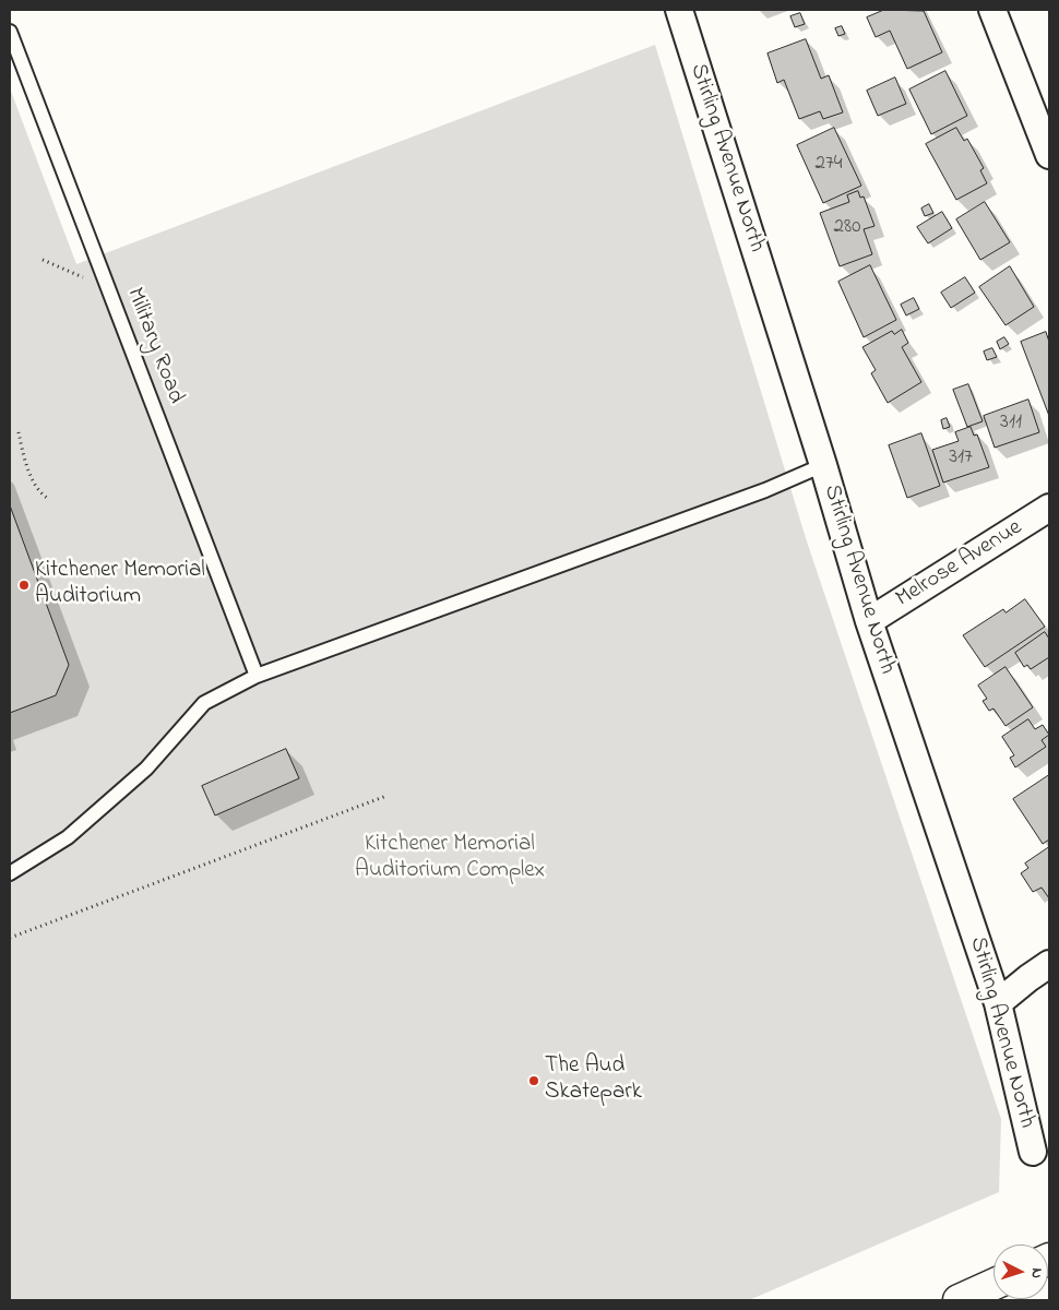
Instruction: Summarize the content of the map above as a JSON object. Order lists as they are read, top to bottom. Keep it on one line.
{"streets":{"street":["Stirling Avenue North","Melrose Avenue"],"lane":["Military Road"]},"crossings":[["Stirling Avenue North","Melrose Avenue"]],"parks":["Kitchener Memorial Auditorium Complex"],"places":["Kitchener Memorial Auditorium","The Aud Skatepark"],"house_numbers":["274","280","311","317"],"north":"right"}
